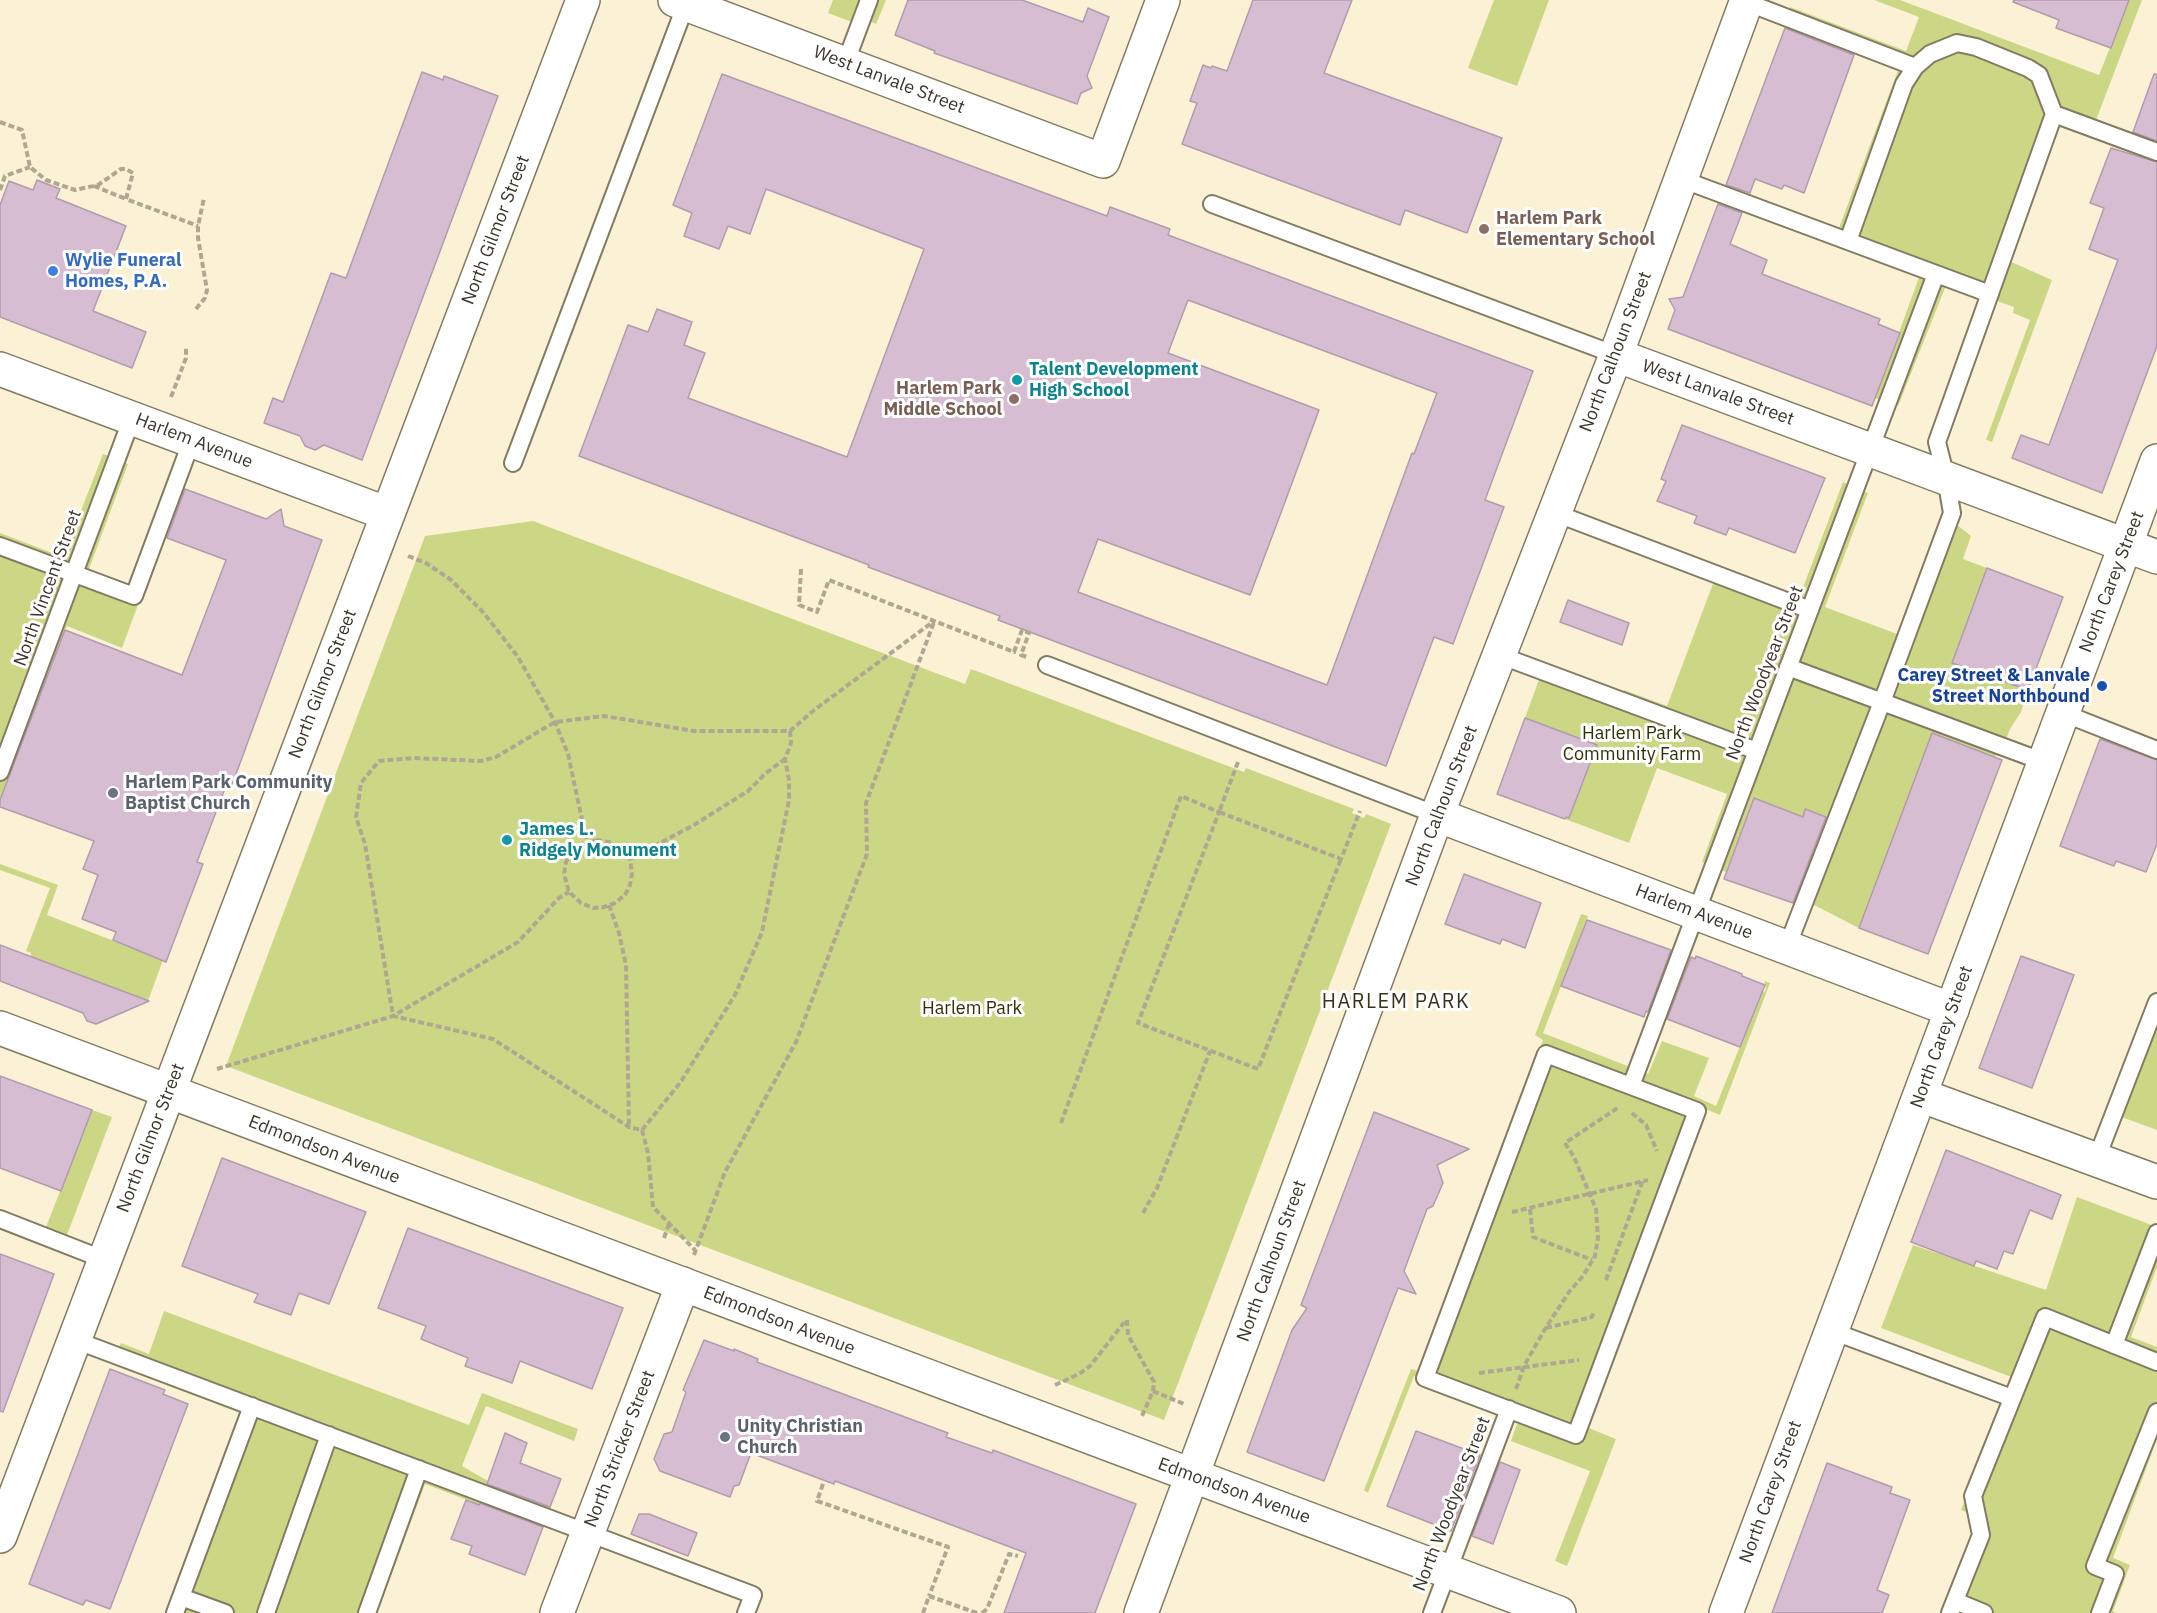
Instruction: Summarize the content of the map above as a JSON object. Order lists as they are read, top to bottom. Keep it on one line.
{"streets":{"street":["West Lanvale Street","North Gilmor Street","North Calhoun Street","Harlem Avenue","North Carey Street","Edmondson Avenue","North Stricker Street"],"lane":["North Vincent Street","North Woodyear Street"]},"crossings":[["West Lanvale Street","North Calhoun Street"],["West Lanvale Street","North Carey Street"],["West Lanvale Street","North Woodyear Street"],["North Gilmor Street","Harlem Avenue"],["North Gilmor Street","Edmondson Avenue"],["North Calhoun Street","Harlem Avenue"],["North Calhoun Street","Edmondson Avenue"],["Harlem Avenue","North Carey Street"],["Harlem Avenue","North Vincent Street"],["Harlem Avenue","North Woodyear Street"],["North Woodyear Street","Edmondson Avenue"],["Edmondson Avenue","North Stricker Street"]],"districts":["HARLEM PARK"],"parks":["Harlem Park Community Farm","Harlem Park"],"places":["Harlem Park Elementary School","Wylie Funeral Homes, P.A.","Talent Development High School","Harlem Park Middle School","Carey Street & Lanvale Street Northbound","Harlem Park Community Baptist Church","James L. Ridgely Monument","Unity Christian Church"]}
